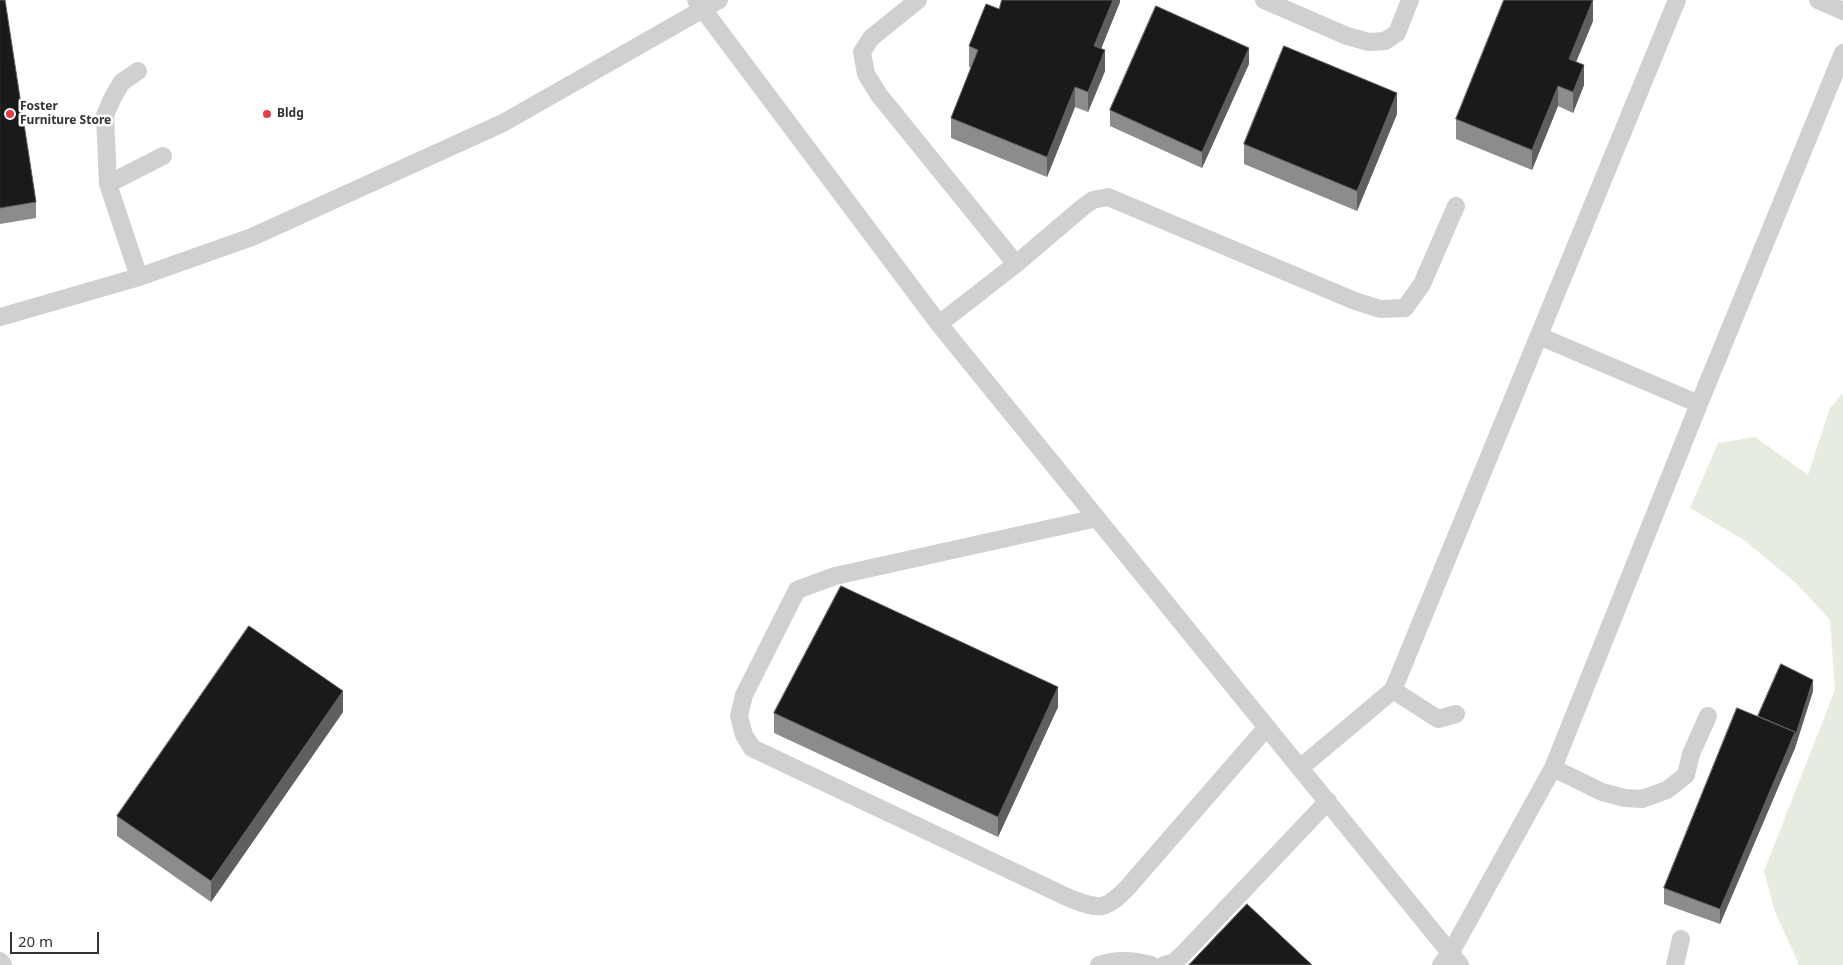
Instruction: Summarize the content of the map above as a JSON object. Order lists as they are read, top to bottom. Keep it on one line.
{"places":["Foster Furniture Store","Bldg"],"scale_bar":"20 m"}
